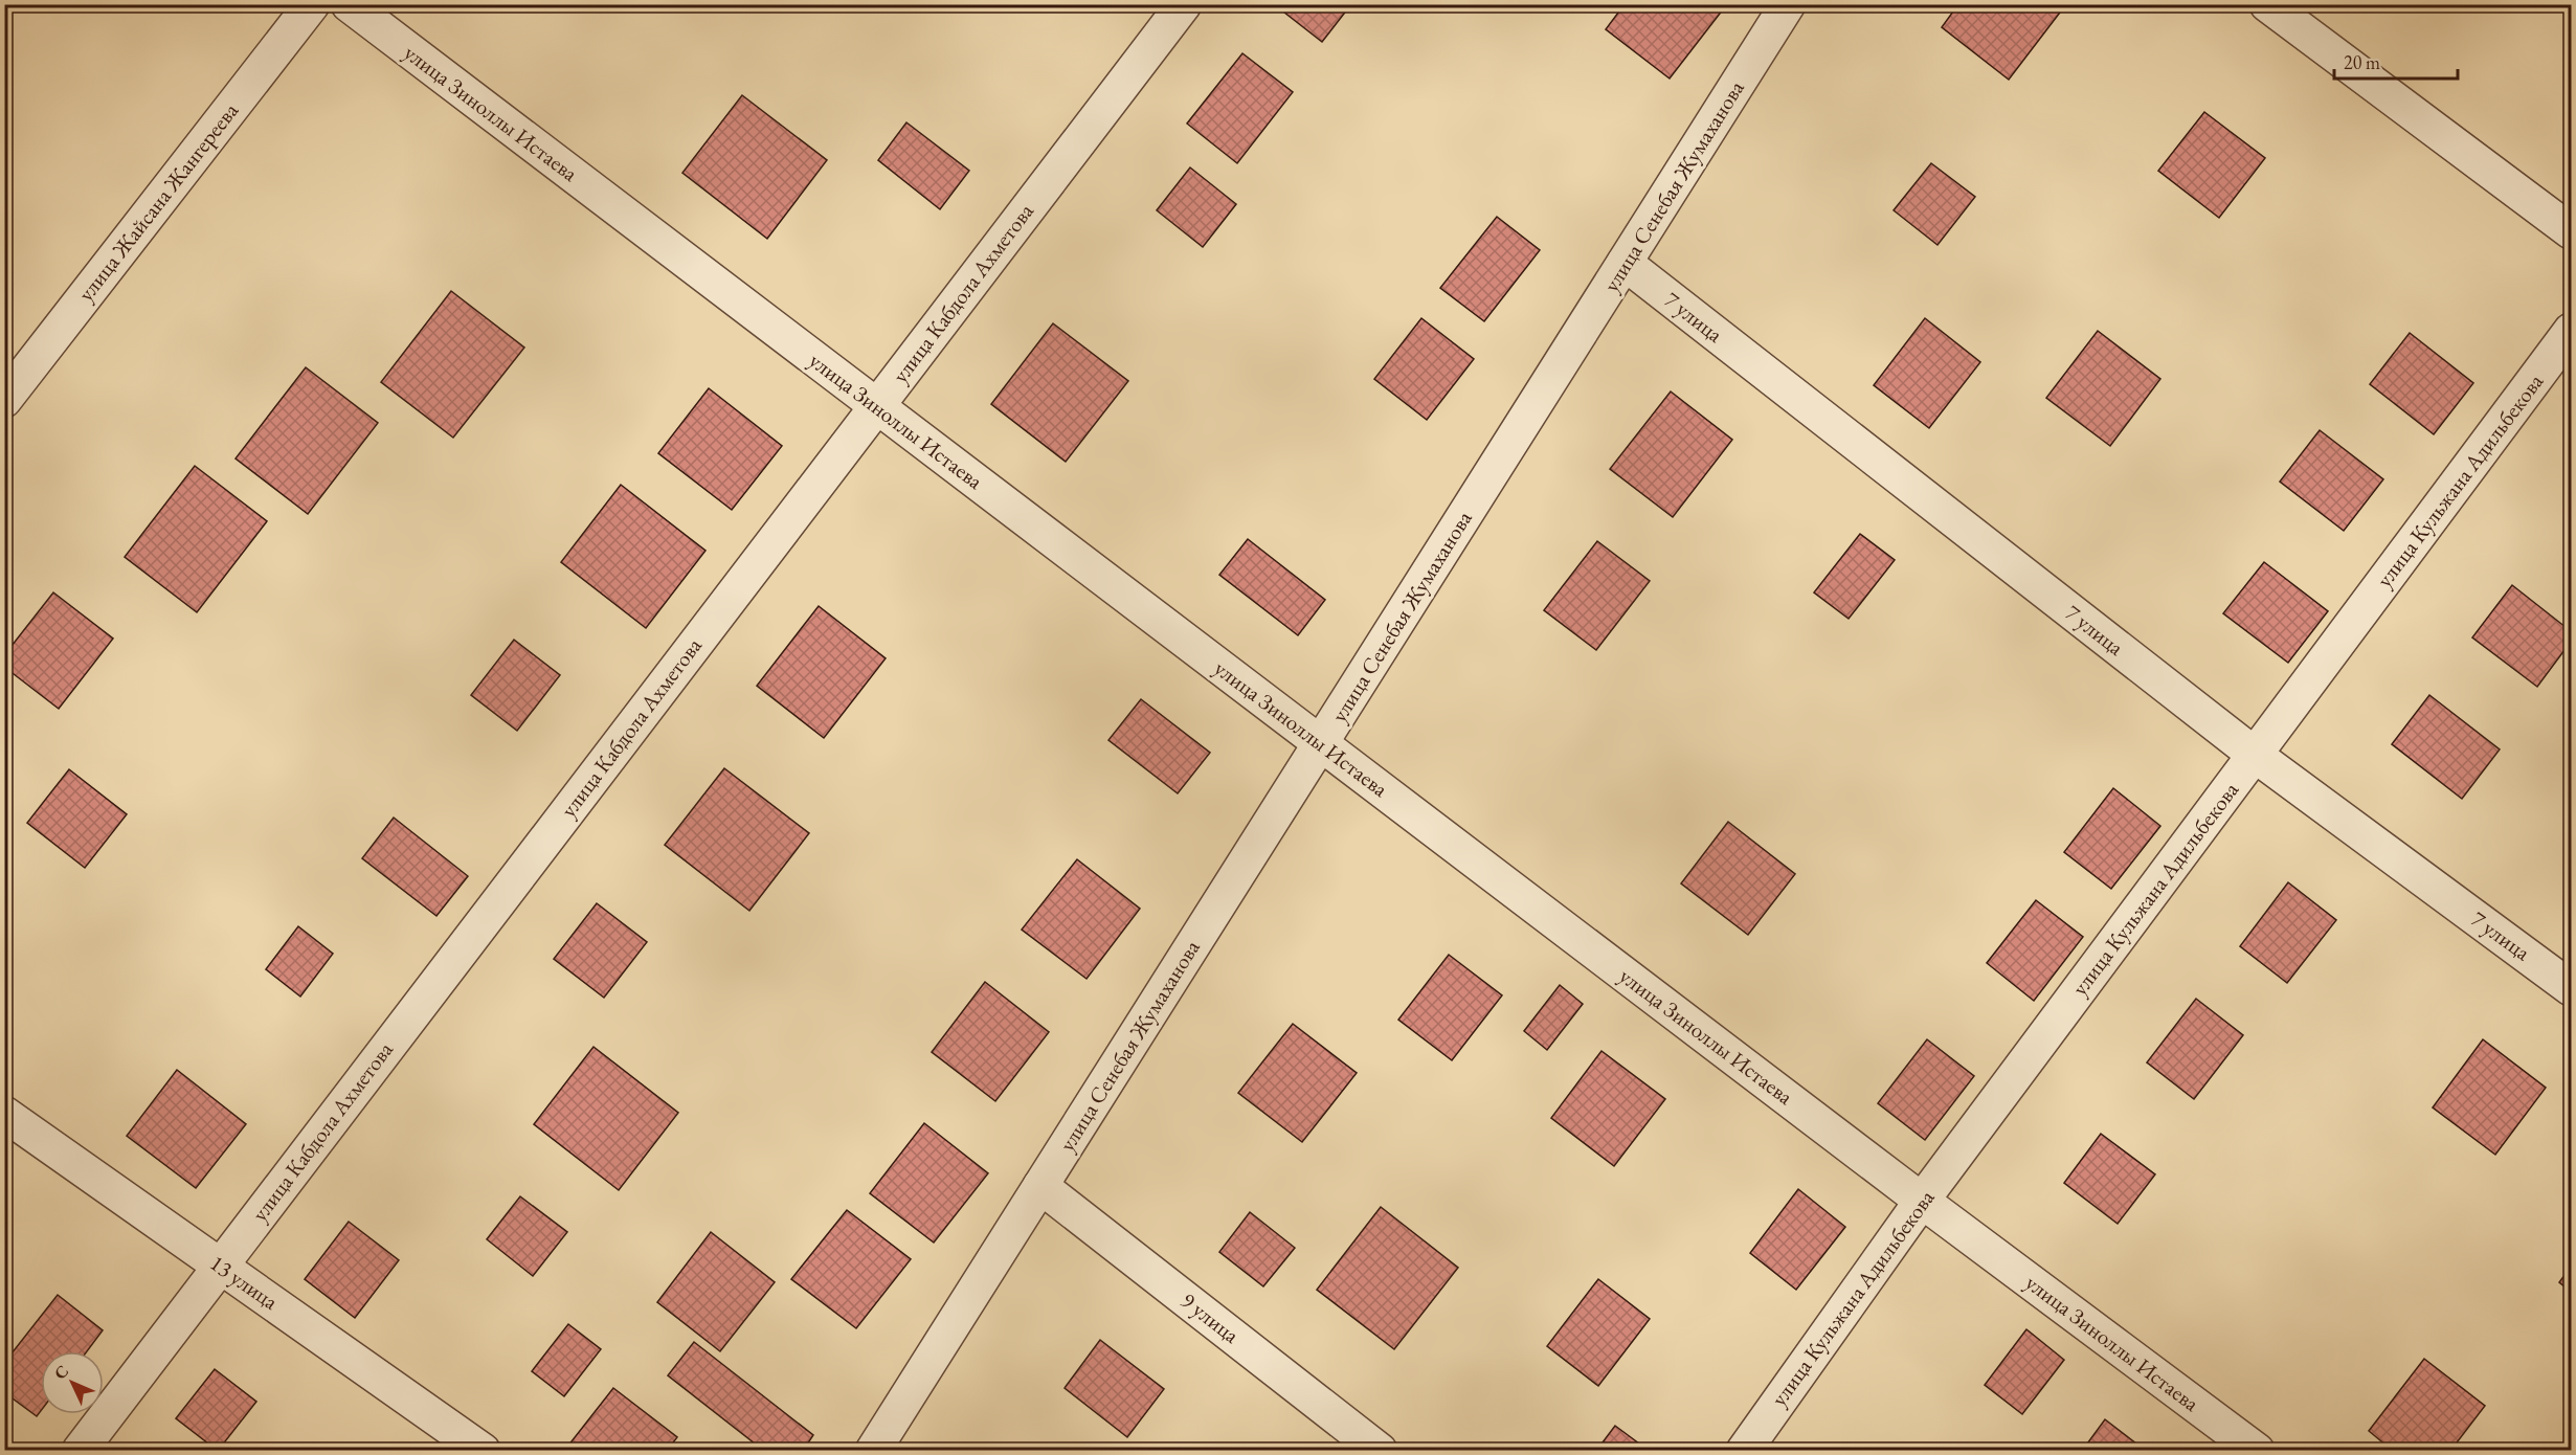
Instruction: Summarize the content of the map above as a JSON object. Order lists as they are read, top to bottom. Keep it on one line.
{"streets":{"street":["улица Зиноллы Истаева","улица Сенебая Жумаханова","улица Жайсана Жангереева","улица Кабдола Ахметова","7 улица","улица Кульжана Адильбекова","13 улица","9 улица"]},"crossings":[["улица Зиноллы Истаева","улица Сенебая Жумаханова"],["улица Зиноллы Истаева","улица Кабдола Ахметова"],["улица Зиноллы Истаева","улица Кульжана Адильбекова"],["улица Сенебая Жумаханова","7 улица"],["улица Сенебая Жумаханова","9 улица"],["улица Кабдола Ахметова","13 улица"],["7 улица","улица Кульжана Адильбекова"]],"scale_bar":"20 m","north":"top left"}
